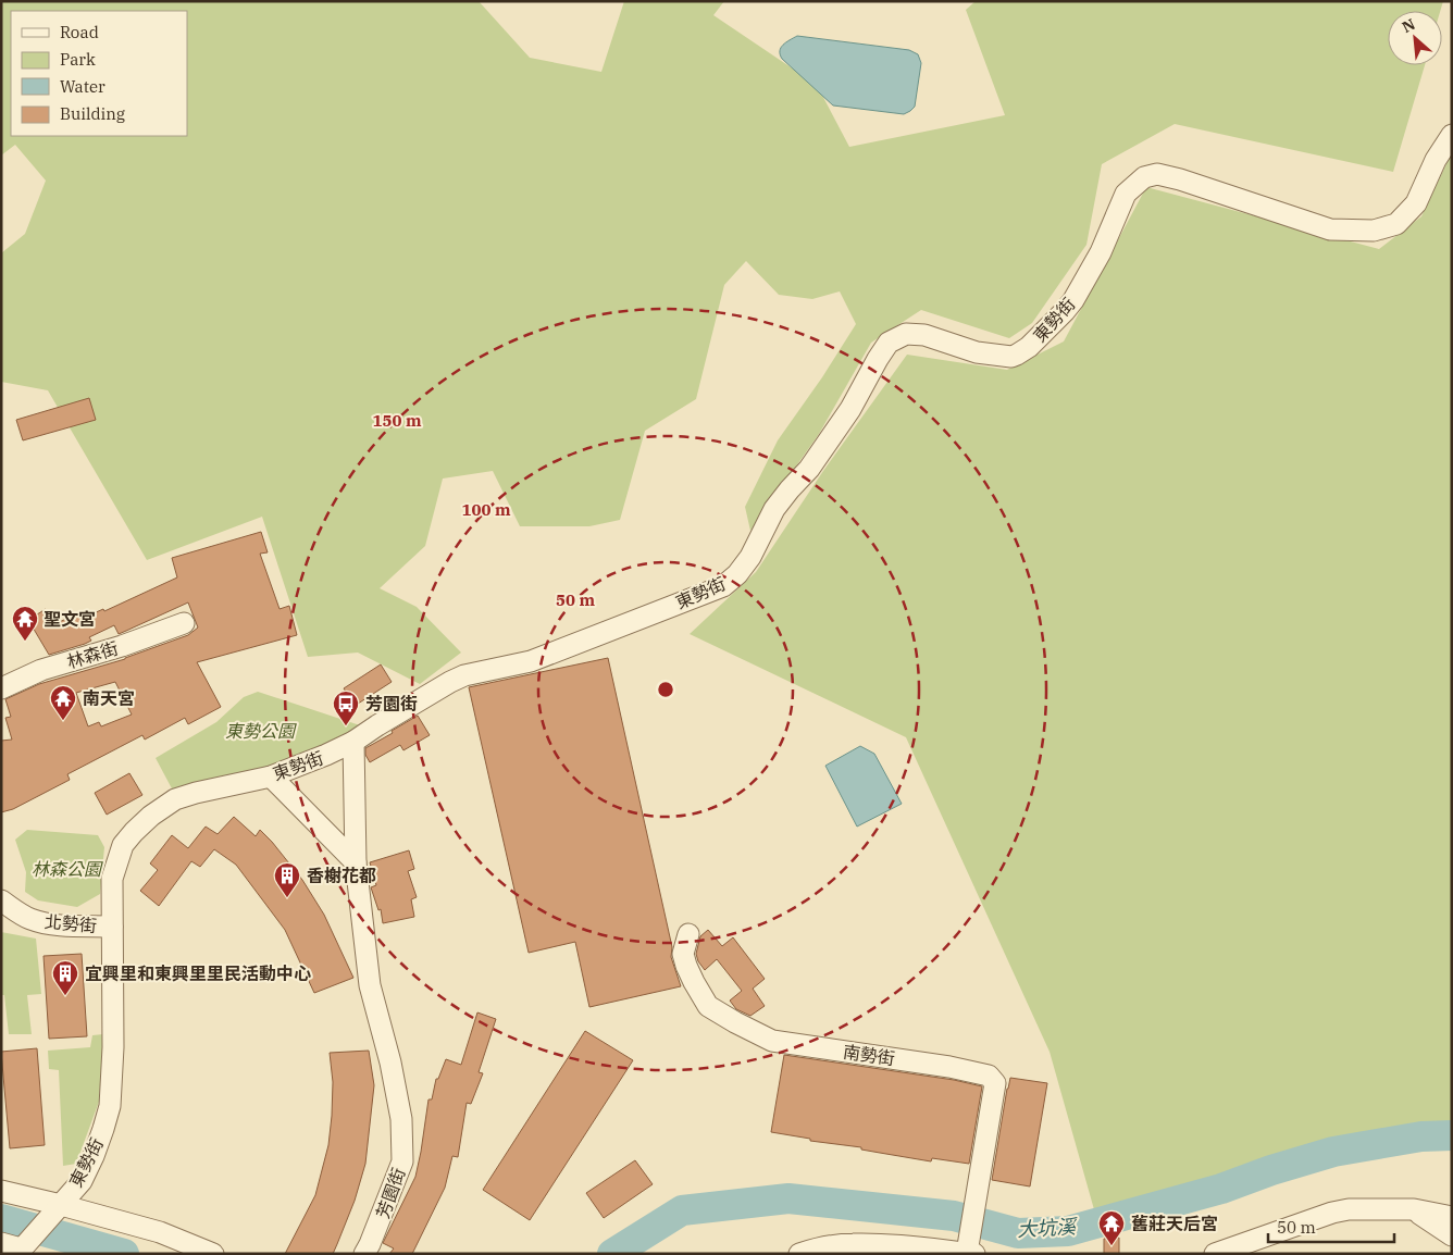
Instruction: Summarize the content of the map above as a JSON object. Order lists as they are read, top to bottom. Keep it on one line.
{"streets":{"street":["東勢街","林森街","北勢街","南勢街","芳園街"]},"crossings":[["東勢街","北勢街"],["東勢街","芳園街"]],"water":["大坑溪"],"parks":["東勢公園","林森公園"],"places":{"temple":["聖文宮","南天宮","舊莊天后宮"],"bus stop":["芳園街"],"building":["香榭花都","宜興里和東興里里民活動中心"]},"legend":["Road","Park","Water","Building"],"scale_bar":"50 m","north":"top left","rings":["150 m","100 m","50 m"]}
